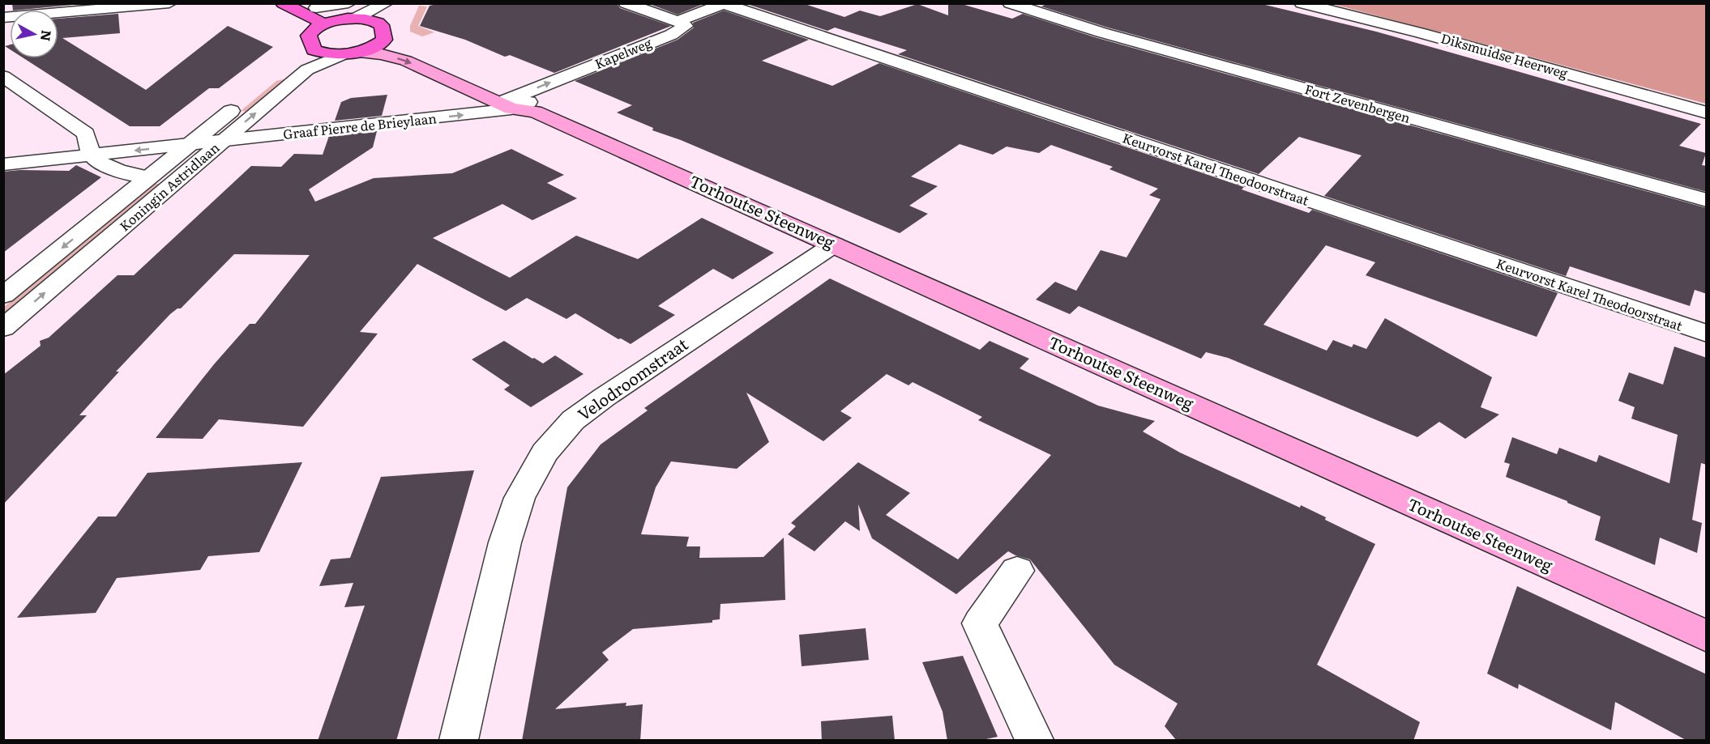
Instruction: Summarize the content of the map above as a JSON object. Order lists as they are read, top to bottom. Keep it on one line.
{"streets":{"main road":["Torhoutse Steenweg"],"street":["Kapelweg","Diksmuidse Heerweg","Fort Zevenbergen","Graaf Pierre de Brieylaan","Keurvorst Karel Theodoorstraat","Koningin Astridlaan","Velodroomstraat"]},"crossings":[["Kapelweg","Graaf Pierre de Brieylaan"],["Kapelweg","Torhoutse Steenweg"],["Graaf Pierre de Brieylaan","Koningin Astridlaan"],["Graaf Pierre de Brieylaan","Torhoutse Steenweg"],["Koningin Astridlaan","Torhoutse Steenweg"],["Torhoutse Steenweg","Velodroomstraat"]],"one_way":["Kapelweg"],"north":"right"}
